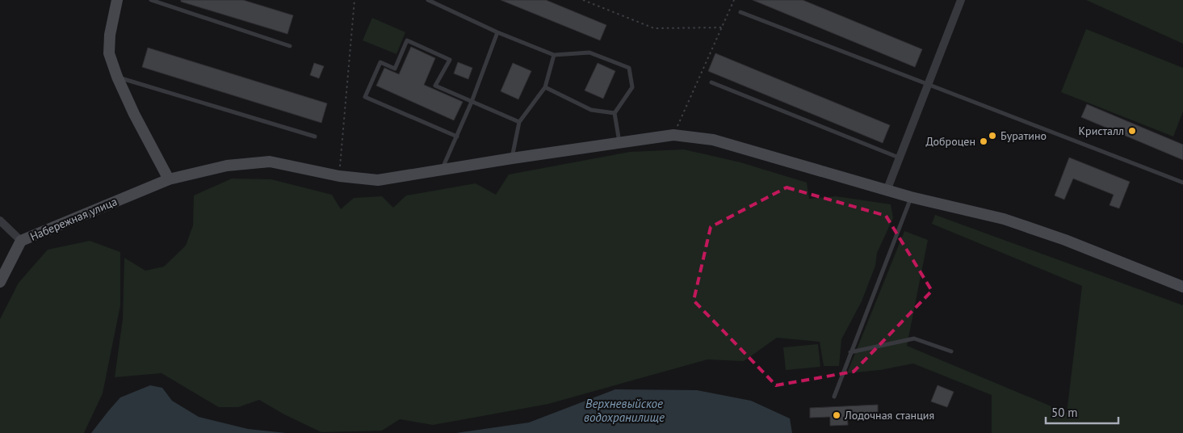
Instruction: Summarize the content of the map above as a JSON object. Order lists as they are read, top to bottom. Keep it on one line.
{"streets":{"street":["Набережная улица"]},"water":["Верхневыйское водохранилище"],"places":["Кристалл","Буратино","Доброцен","Лодочная станция"],"scale_bar":"50 m"}
